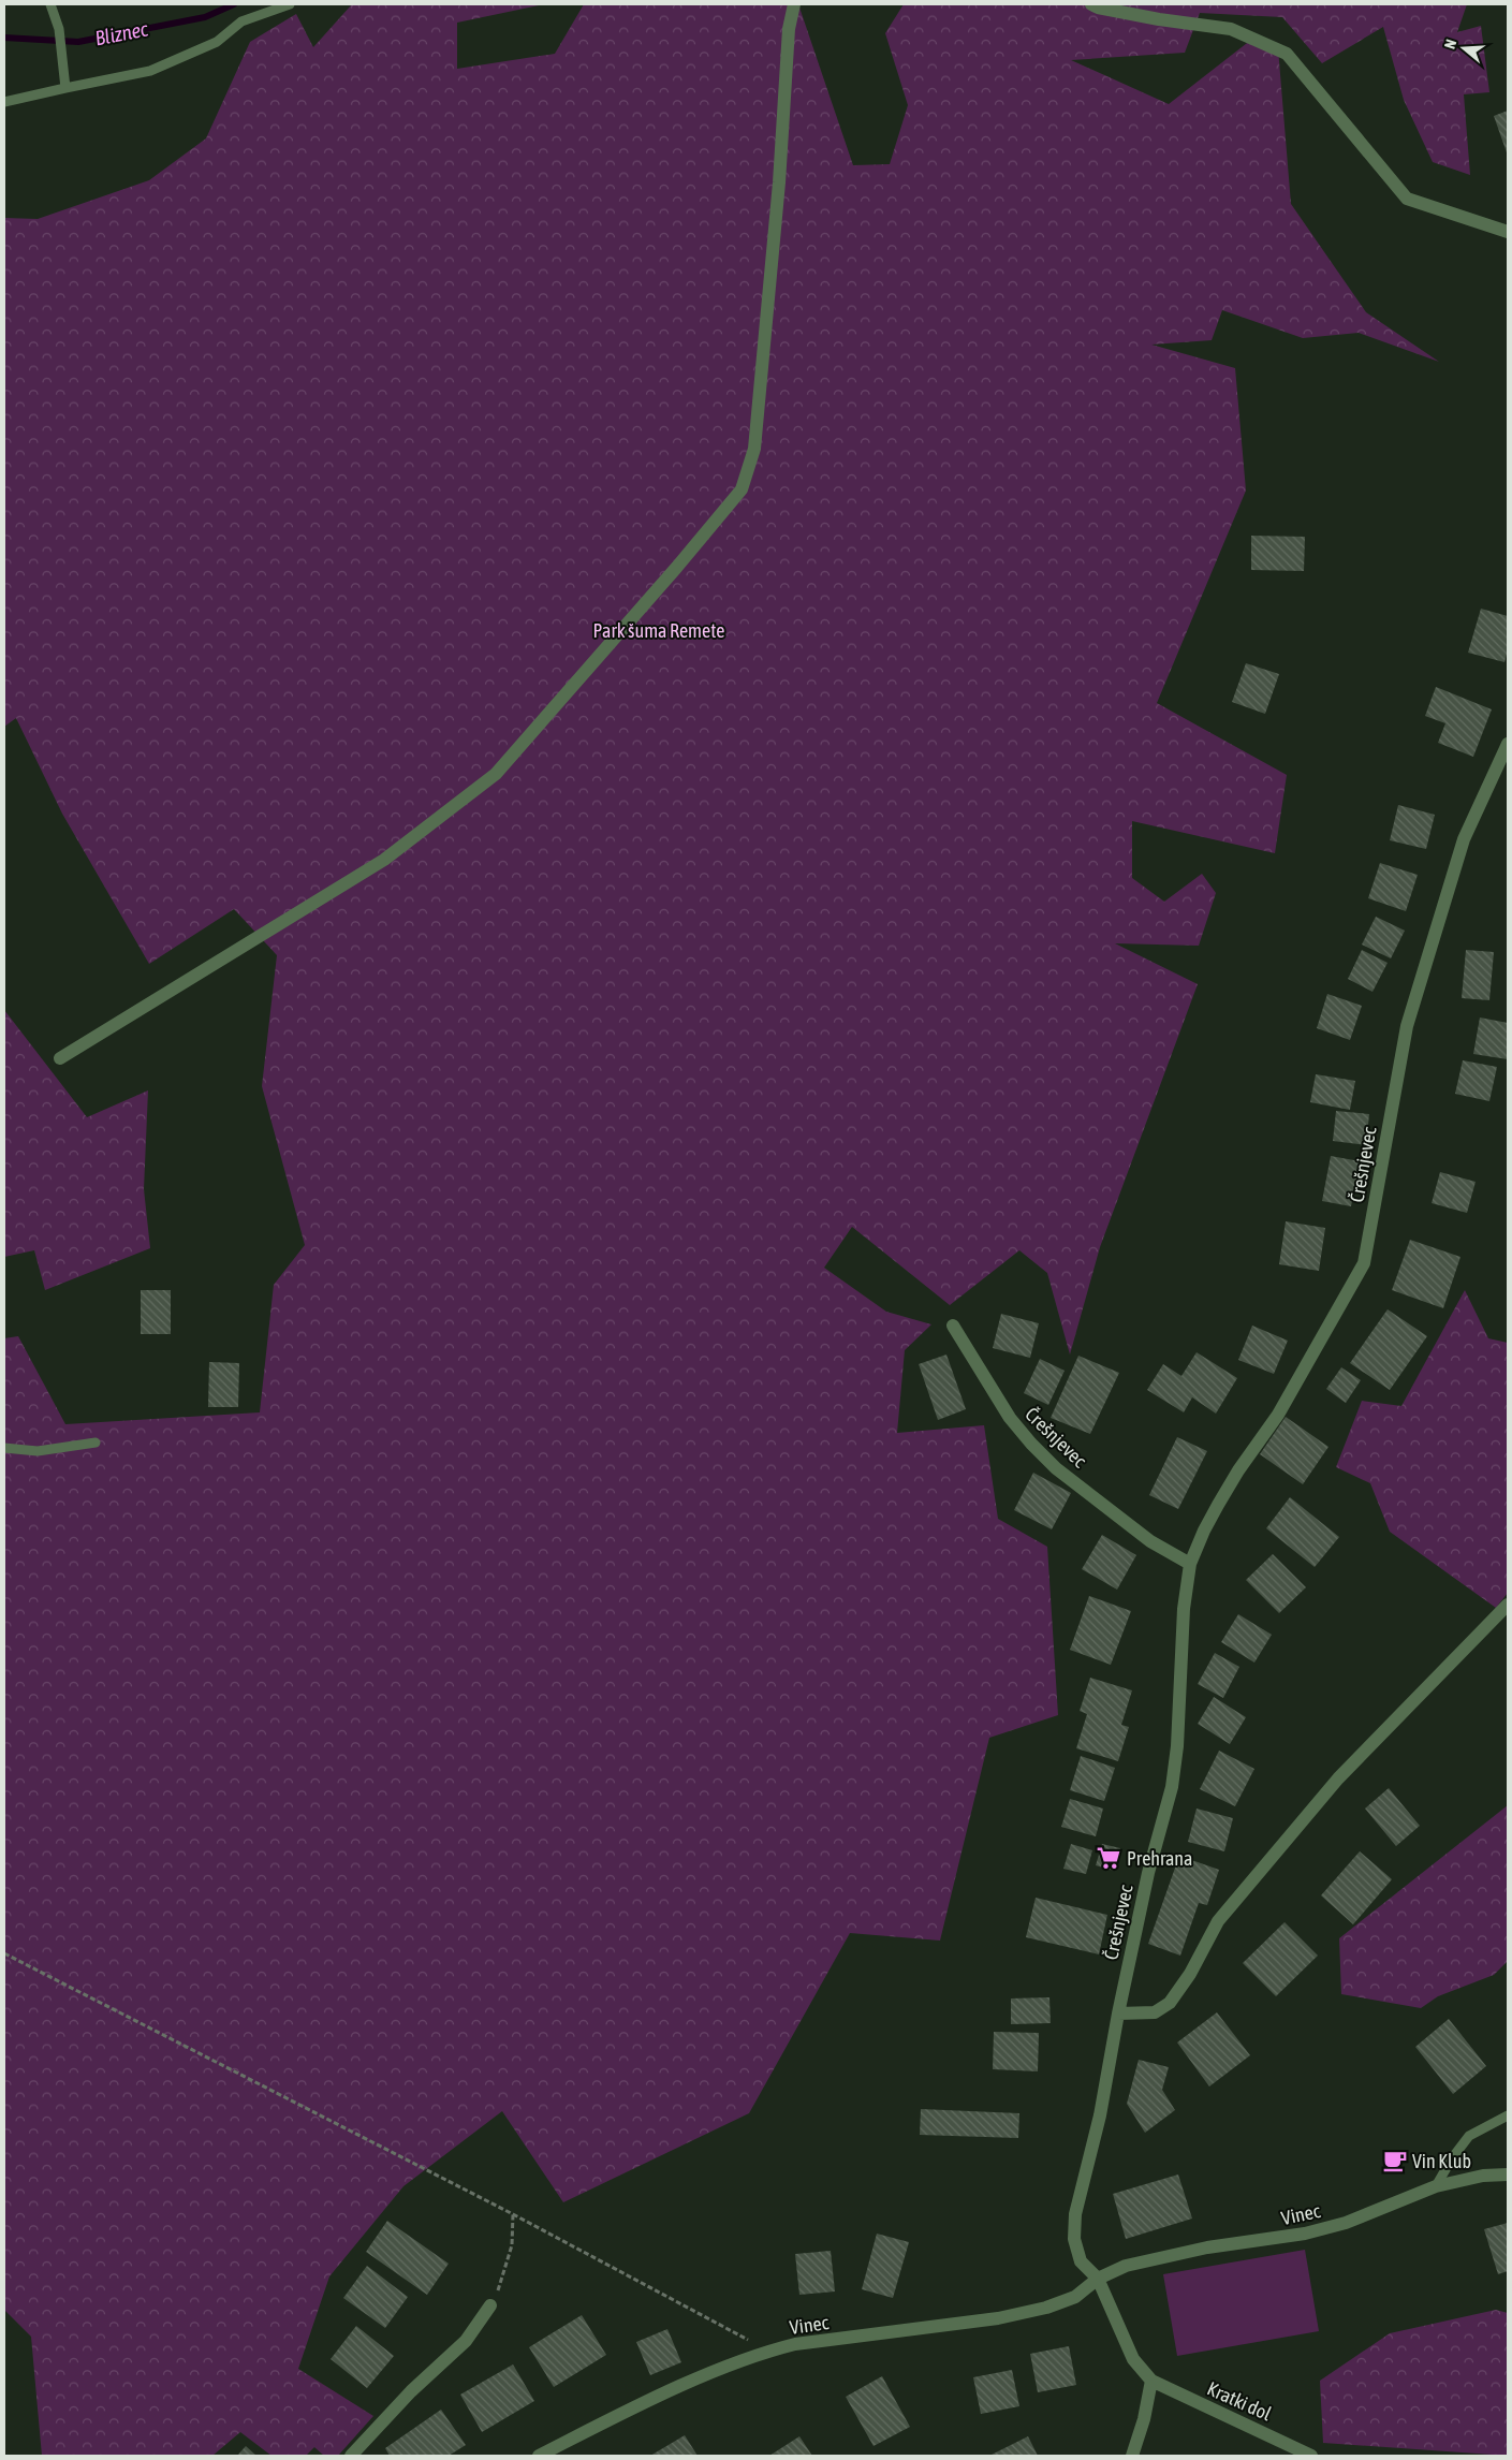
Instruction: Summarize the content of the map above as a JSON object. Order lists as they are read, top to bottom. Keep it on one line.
{"streets":{"street":["Črešnjevec","Vinec","Kratki dol"]},"crossings":[["Črešnjevec","Vinec"]],"water":["Bliznec"],"parks":["Park šuma Remete"],"places":{"supermarket":["Prehrana"],"cafe":["Vin Klub"]},"north":"left"}
